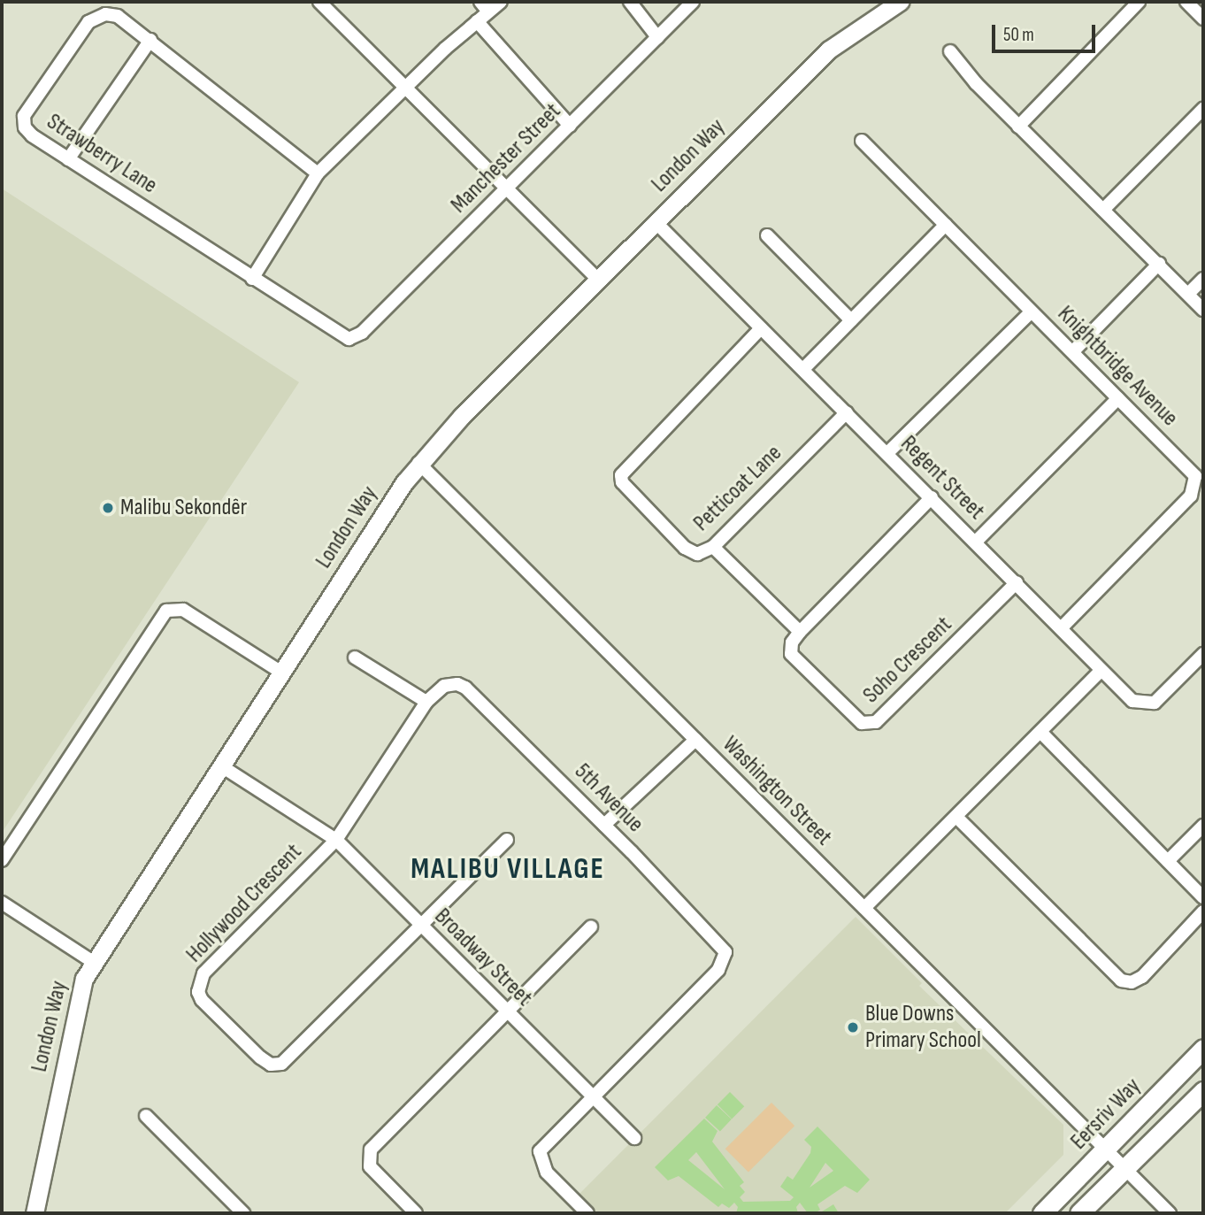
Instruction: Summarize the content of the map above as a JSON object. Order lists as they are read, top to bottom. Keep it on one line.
{"streets":{"main road":["Eersriv Way"],"street":["Strawberry Lane","London Way","Manchester Street","Knightbridge Avenue","Regent Street","Petticoat Lane","Soho Crescent","Washington Street","5th Avenue","Hollywood Crescent","Broadway Street"]},"crossings":[["Strawberry Lane","Manchester Street"],["London Way","Regent Street"],["London Way","Washington Street"],["London Way","Broadway Street"],["Knightbridge Avenue","Regent Street"],["Regent Street","Petticoat Lane"],["Regent Street","Soho Crescent"],["Washington Street","Eersriv Way"],["5th Avenue","Hollywood Crescent"],["5th Avenue","Broadway Street"],["Hollywood Crescent","Broadway Street"]],"districts":["MALIBU VILLAGE"],"places":["Malibu Sekondêr","Blue Downs Primary School"],"scale_bar":"50 m"}
